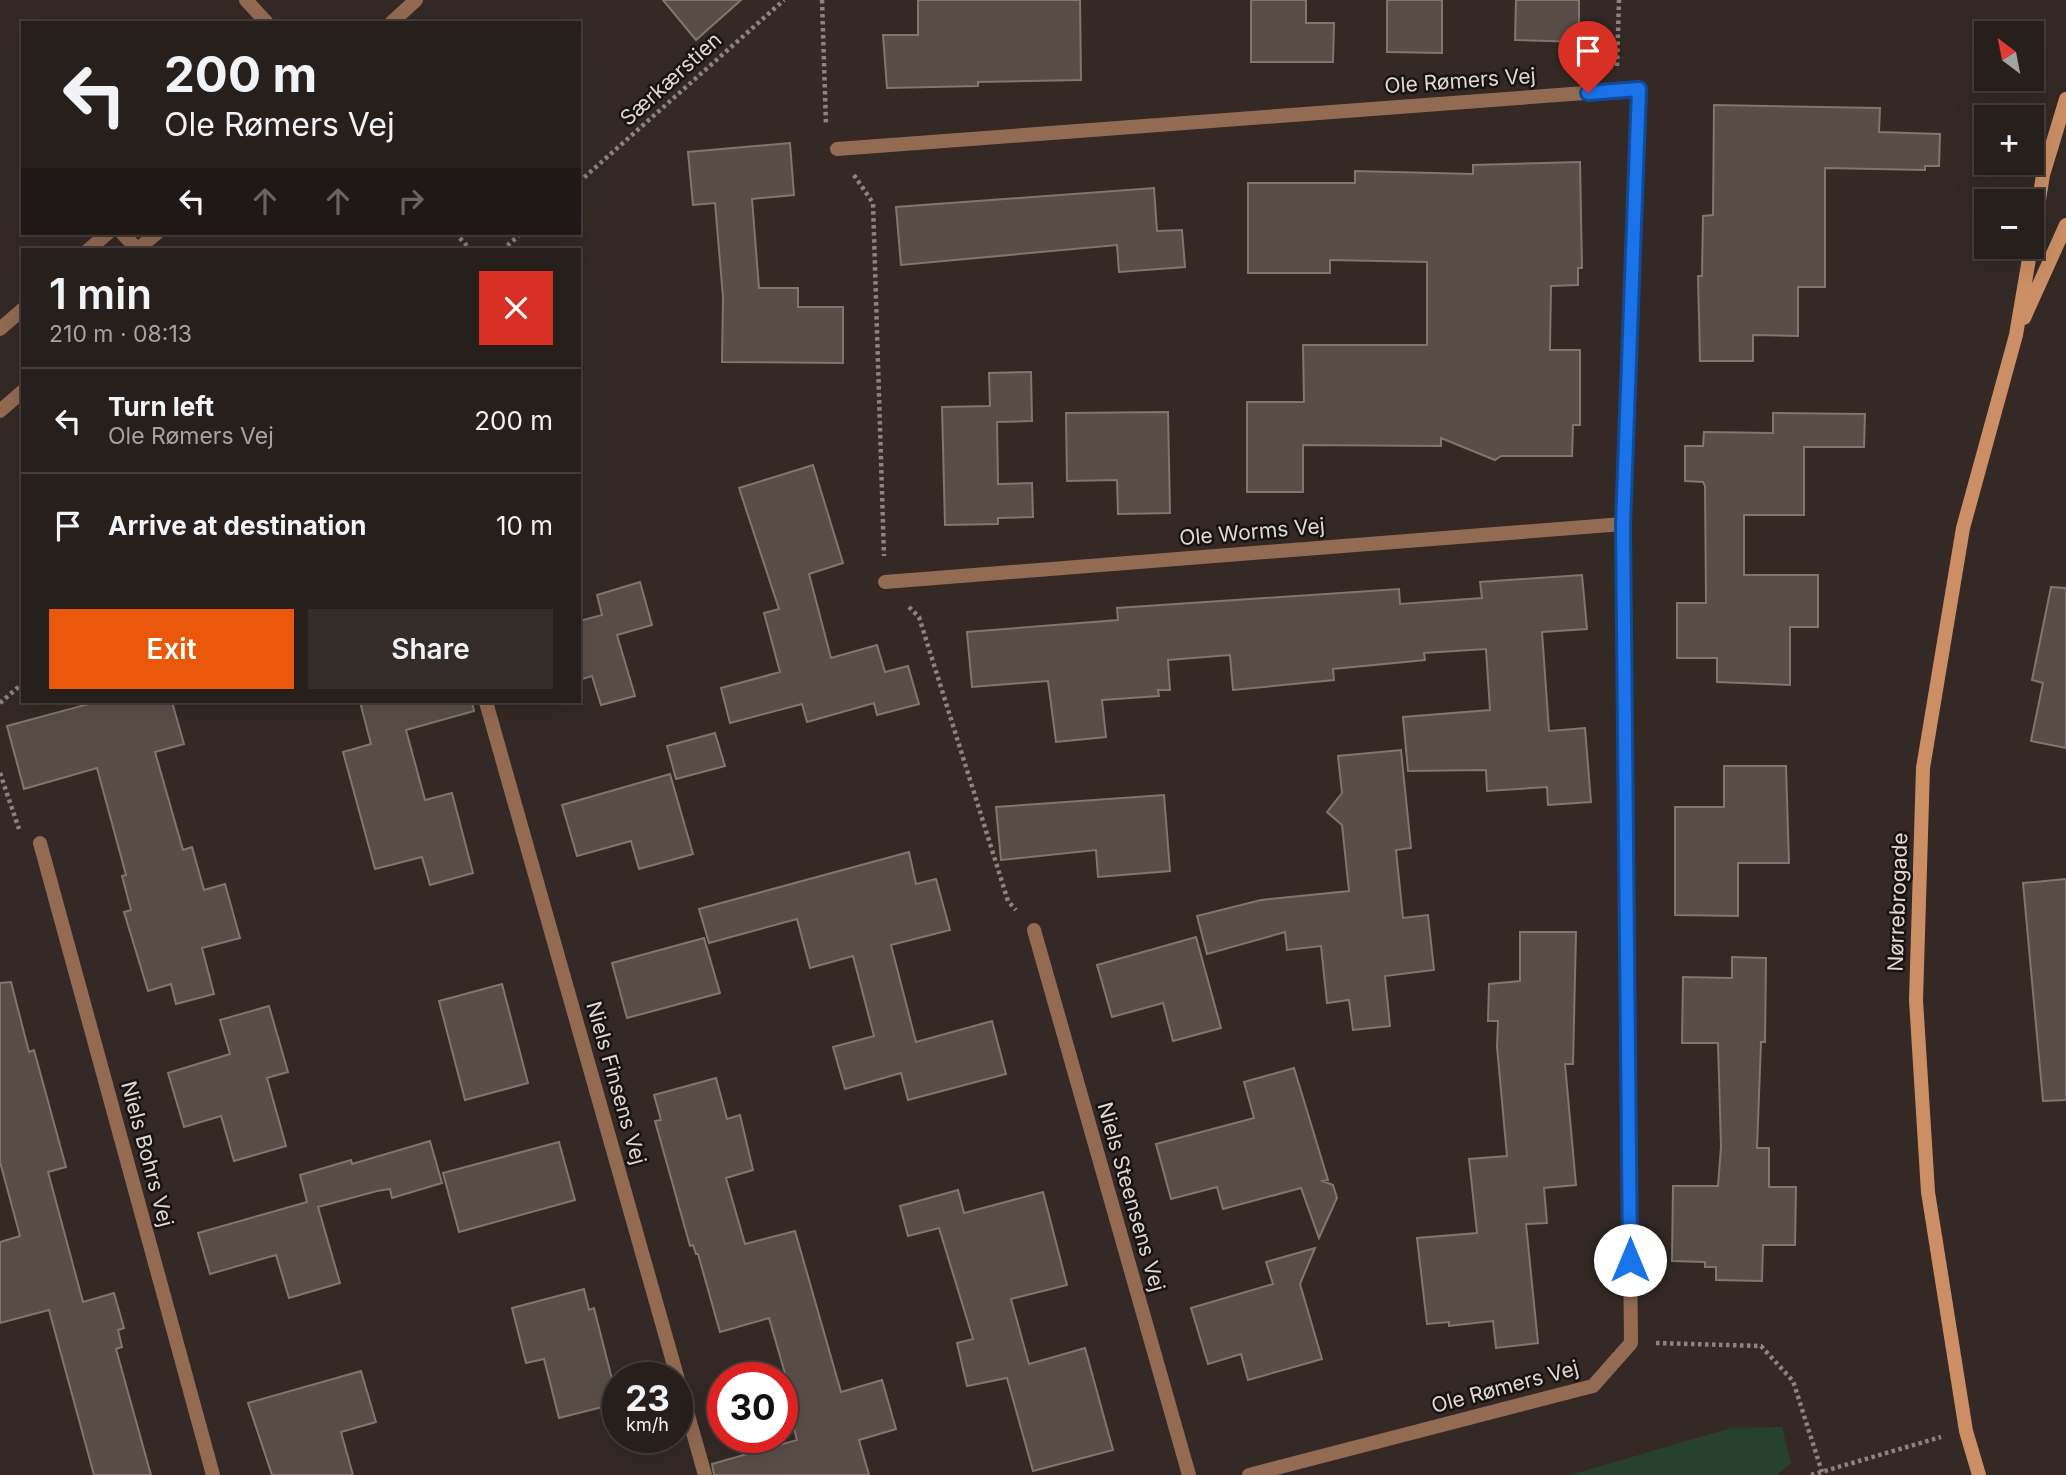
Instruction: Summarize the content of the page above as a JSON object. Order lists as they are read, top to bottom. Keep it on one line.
{"streets":{"street":["Ole Rømers Vej","Ole Worms Vej","Nørrebrogade","Niels Finsens Vej","Niels Bohrs Vej","Niels Steensens Vej"],"path":["Særkærstien"]},"north":"top left","page":{"map_buttons":["+","−"],"turn":["200 m","Ole Rømers Vej"],"heading":["1 min","210 m · 08:13"],"list":[{"name":"Turn left","note":"Ole Rømers Vej","value":"200 m"},{"name":"Arrive at destination","value":"10 m"}],"buttons":["Exit","Share"],"speed":"23 km/h","limit":"30"}}
